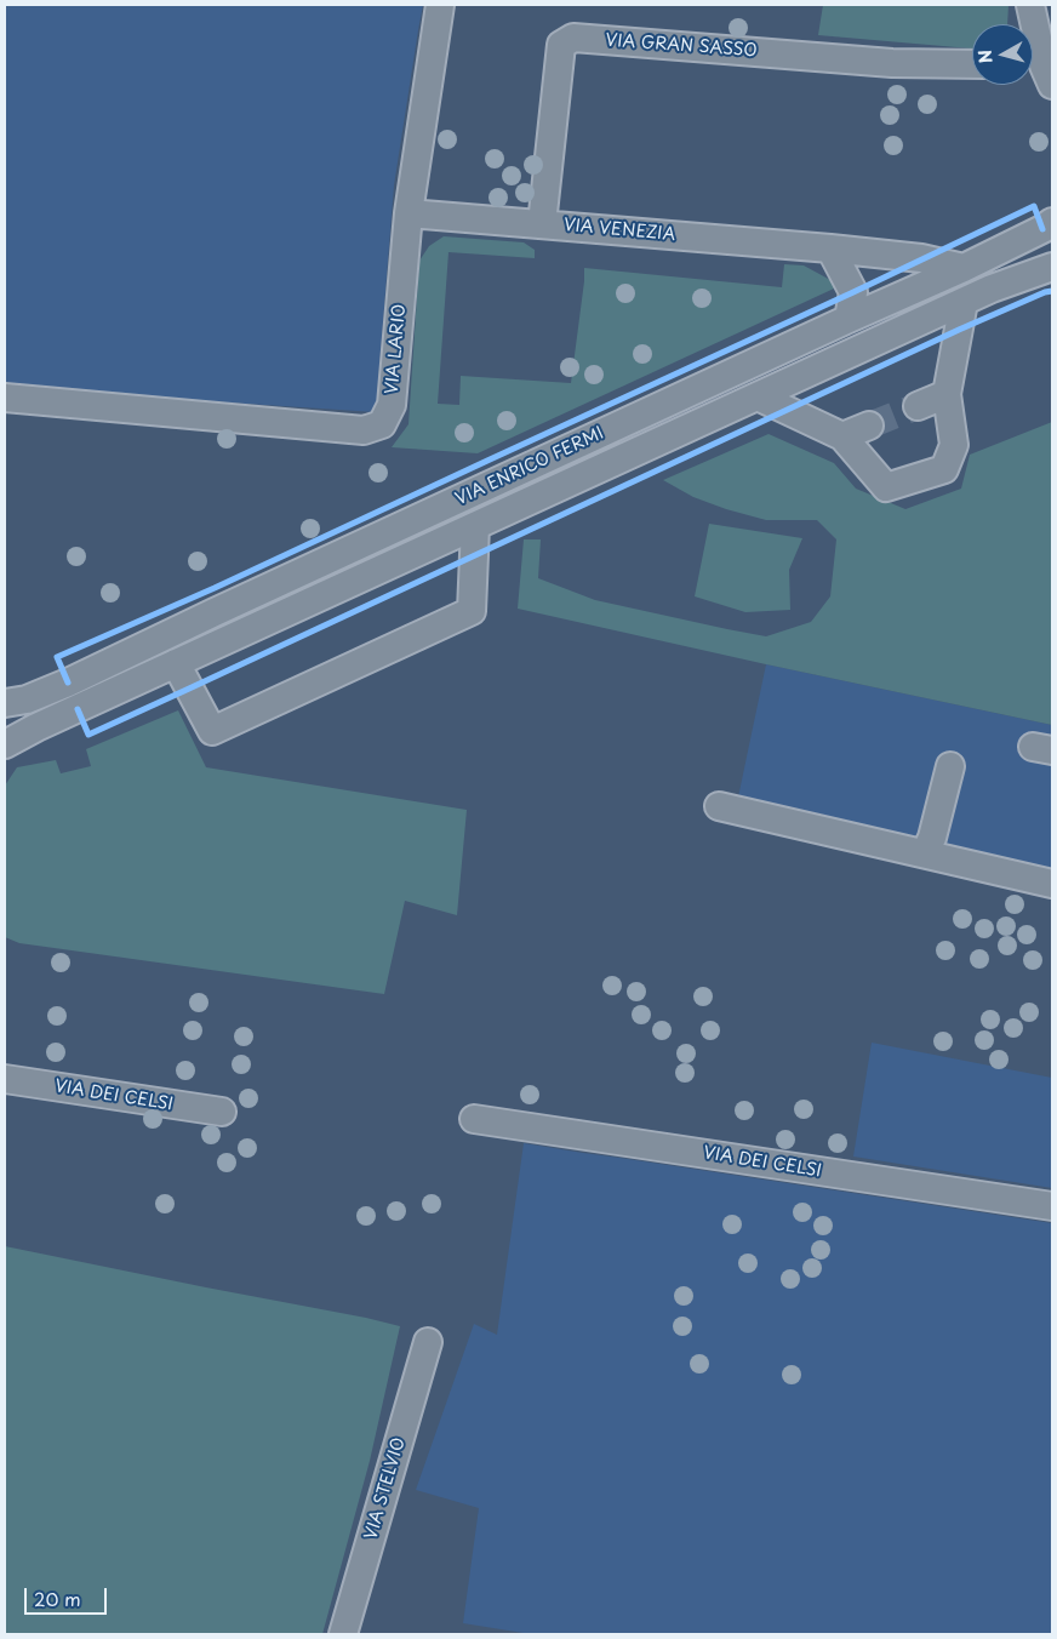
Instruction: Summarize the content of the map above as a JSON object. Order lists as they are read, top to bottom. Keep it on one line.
{"streets":{"street":["VIA GRAN SASSO","VIA VENEZIA","VIA LARIO","VIA ENRICO FERMI","VIA DEI CELSI","VIA STELVIO"]},"crossings":[["VIA GRAN SASSO","VIA VENEZIA"],["VIA VENEZIA","VIA LARIO"],["VIA VENEZIA","VIA ENRICO FERMI"]],"scale_bar":"20 m","north":"left"}
